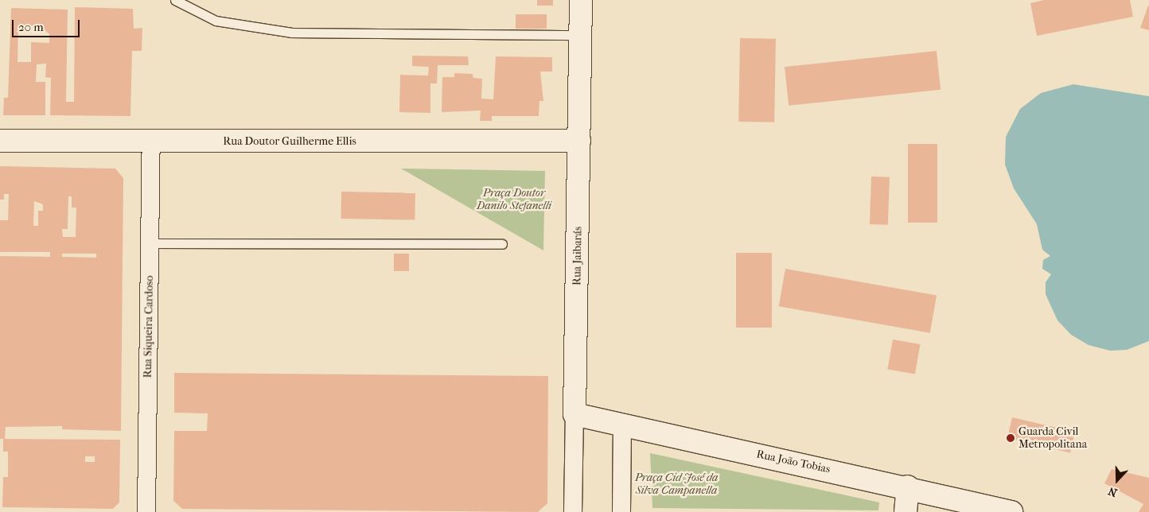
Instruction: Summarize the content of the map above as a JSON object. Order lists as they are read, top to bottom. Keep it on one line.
{"streets":{"street":["Rua Doutor Guilherme Ellis","Rua Jaibarás","Rua Siqueira Cardoso","Rua João Tobias"]},"crossings":[["Rua Doutor Guilherme Ellis","Rua Jaibarás"],["Rua Doutor Guilherme Ellis","Rua Siqueira Cardoso"],["Rua Jaibarás","Rua João Tobias"]],"parks":["Praça Doutor Danilo Stefanelli","Praça Cid José da Silva Campanella"],"places":["Guarda Civil Metropolitana"],"scale_bar":"20 m","north":"bottom"}
